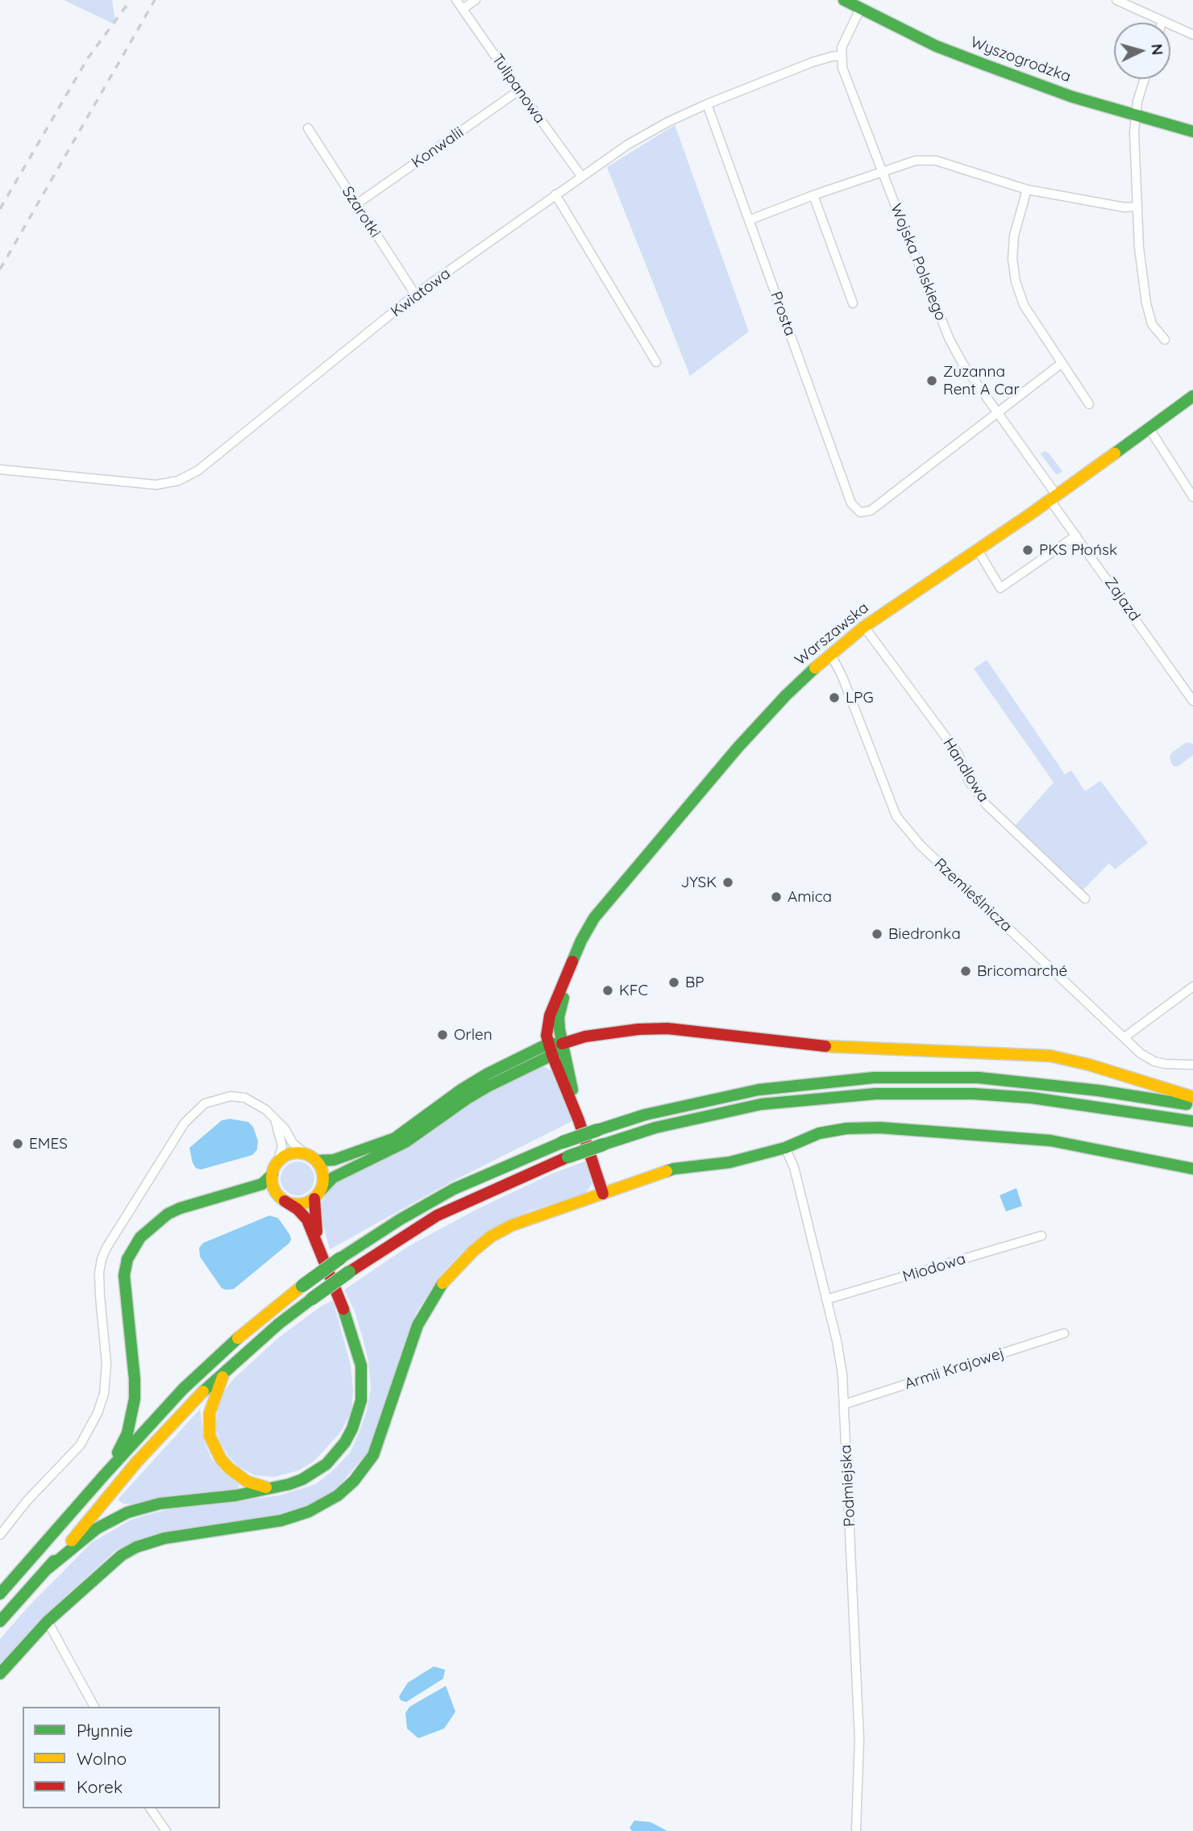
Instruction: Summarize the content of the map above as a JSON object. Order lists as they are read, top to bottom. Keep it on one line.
{"streets":{"main road":["Wyszogrodzka","Warszawska"],"street":["Tulipanowa","Konwalii","Szarotki","Wojska Polskiego","Kwiatowa","Prosta","Zajazd","Handlowa","Rzemieślnicza","Miodowa","Armii Krajowej","Podmiejska"]},"crossings":[["Tulipanowa","Konwalii"],["Tulipanowa","Kwiatowa"],["Konwalii","Szarotki"],["Szarotki","Kwiatowa"],["Wojska Polskiego","Kwiatowa"],["Wojska Polskiego","Prosta"],["Wojska Polskiego","Zajazd"],["Wojska Polskiego","Warszawska"],["Kwiatowa","Prosta"],["Zajazd","Warszawska"],["Warszawska","Handlowa"],["Warszawska","Rzemieślnicza"],["Miodowa","Podmiejska"],["Armii Krajowej","Podmiejska"]],"places":["Zuzanna Rent A Car","PKS Płońsk","LPG","JYSK","Amica","Biedronka","Bricomarché","BP","KFC","Orlen","EMES"],"legend":["Płynnie","Wolno","Korek"],"north":"right"}
